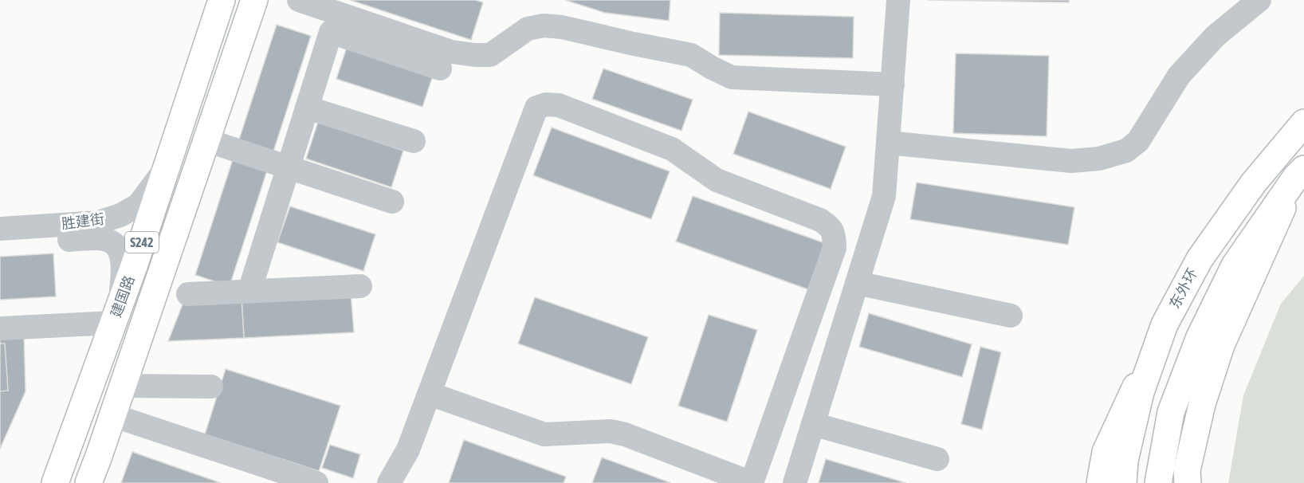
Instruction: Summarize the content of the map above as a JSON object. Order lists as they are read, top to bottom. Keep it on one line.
{"streets":{"main road":["S242","东外环","建国路"],"street":["胜建街"]},"crossings":[["胜建街","建国路"]]}
